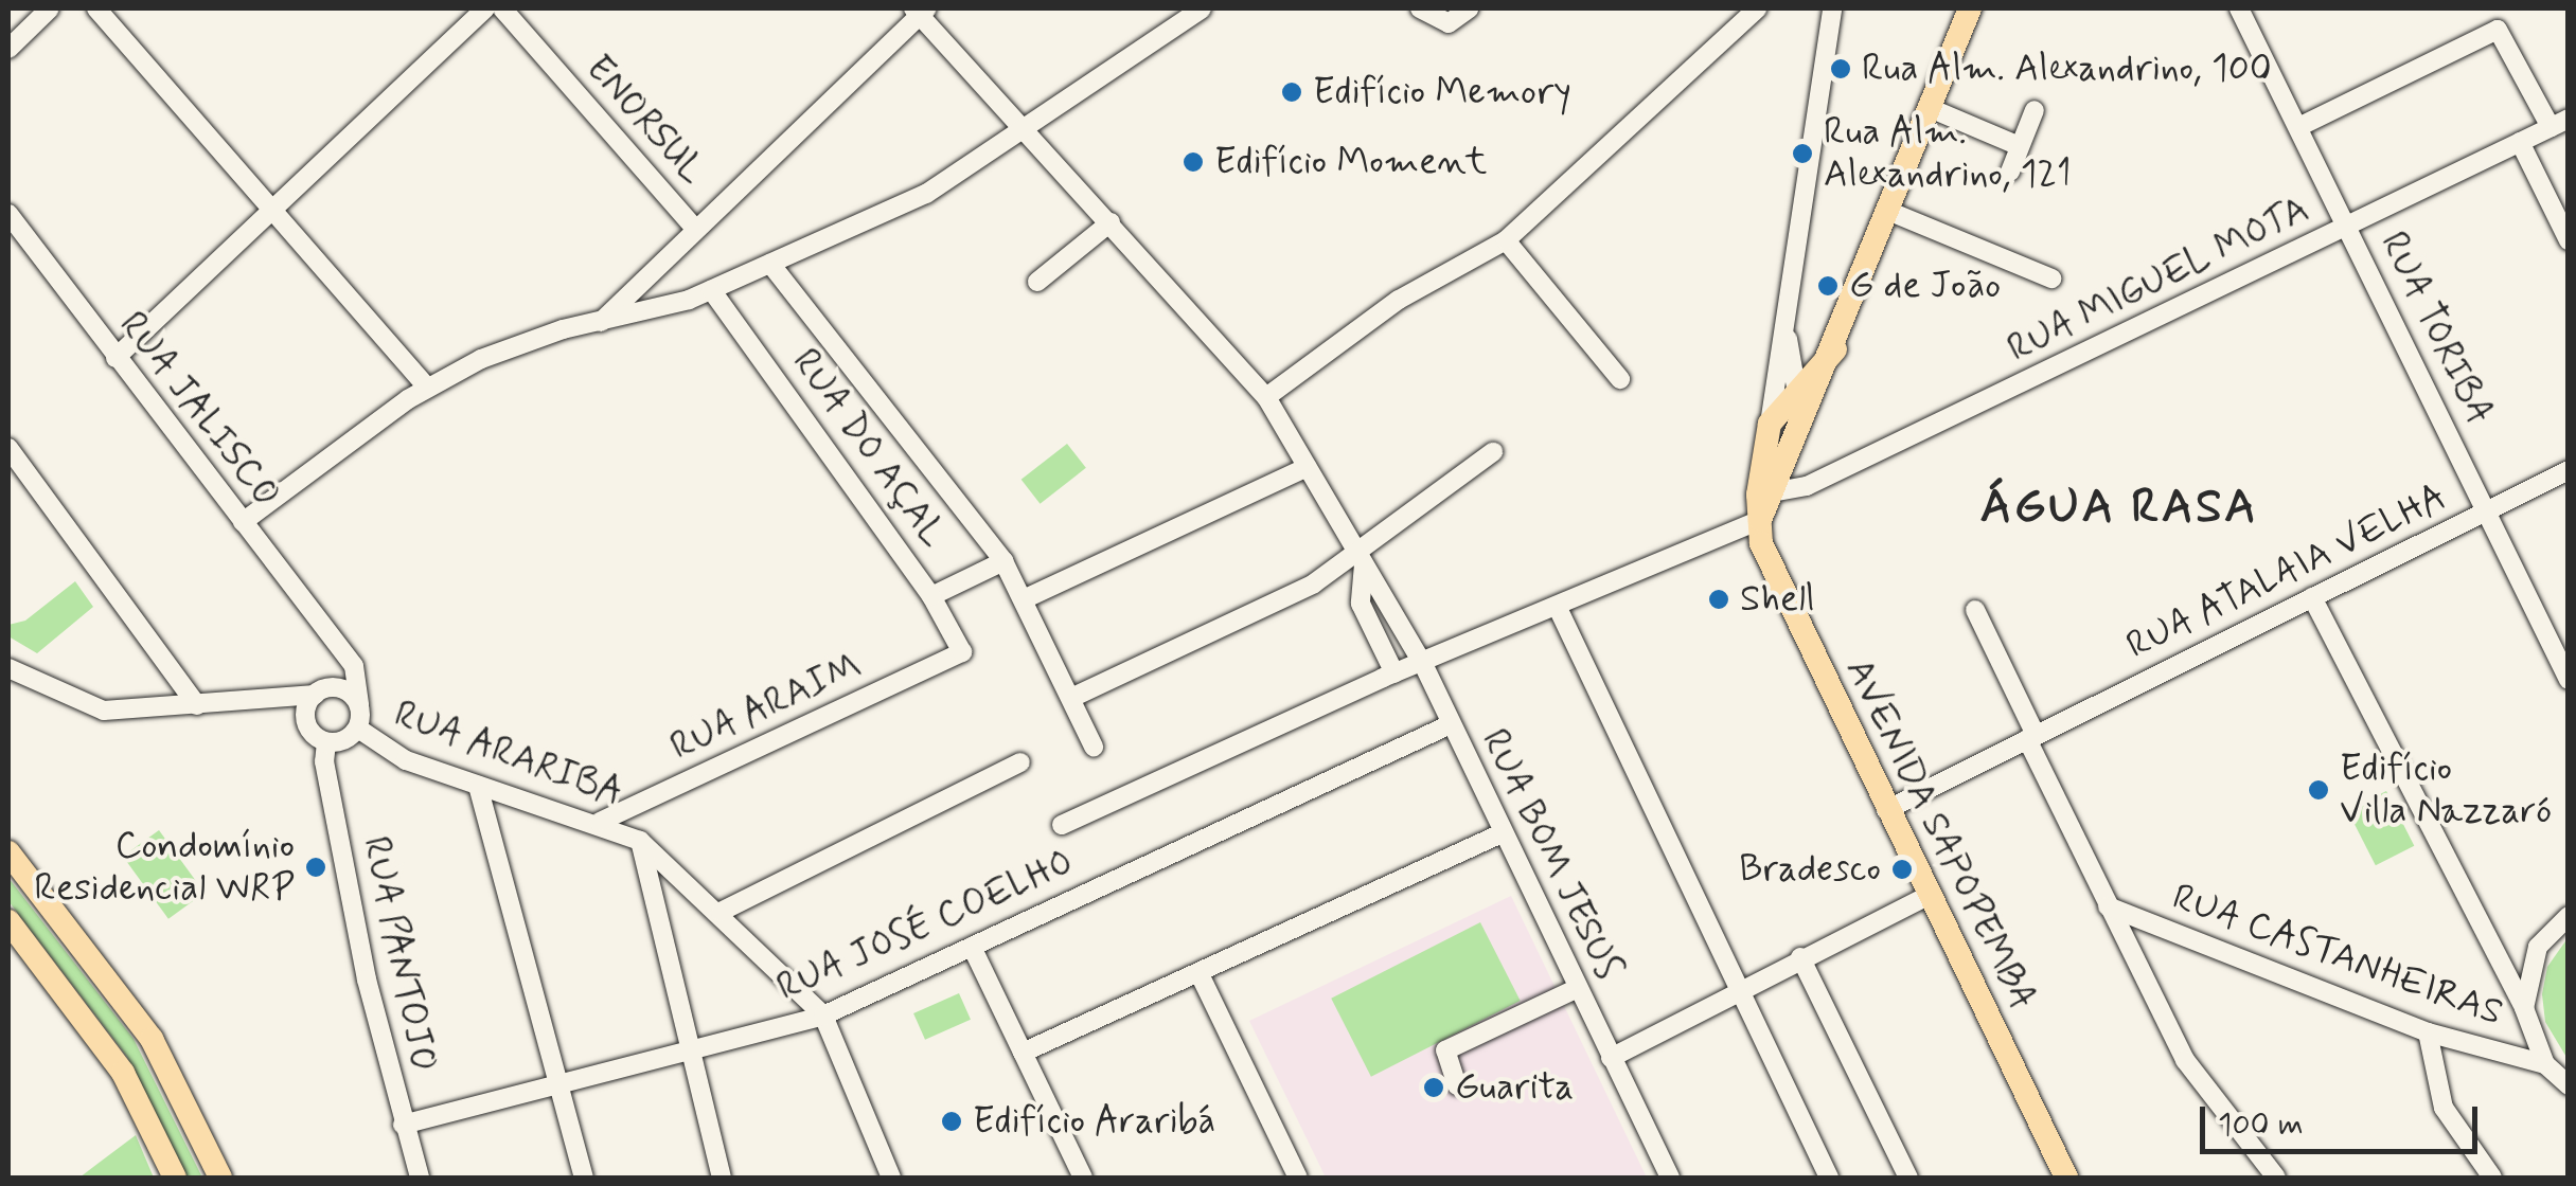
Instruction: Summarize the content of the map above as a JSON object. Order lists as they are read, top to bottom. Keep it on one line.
{"streets":{"main road":["AVENIDA SAPOPEMBA"],"street":["ENORSUL","RUA MIGUEL MOTA","RUA TORIBA","RUA JALISCO","RUA DO AÇAL","RUA ATALAIA VELHA","RUA ARAIM","RUA ARARIBA","RUA BOM JESUS","RUA JOSÉ COELHO","RUA PANTOJO","RUA CASTANHEIRAS"]},"crossings":[["RUA MIGUEL MOTA","RUA TORIBA"],["RUA MIGUEL MOTA","AVENIDA SAPOPEMBA"],["RUA TORIBA","RUA ATALAIA VELHA"],["RUA JALISCO","RUA ARARIBA"],["RUA JALISCO","RUA PANTOJO"],["RUA DO AÇAL","RUA ARAIM"],["RUA ATALAIA VELHA","AVENIDA SAPOPEMBA"],["RUA ARAIM","RUA ARARIBA"],["RUA ARARIBA","RUA JOSÉ COELHO"],["RUA ARARIBA","RUA PANTOJO"],["RUA BOM JESUS","RUA JOSÉ COELHO"],["RUA JOSÉ COELHO","RUA PANTOJO"]],"districts":["ÁGUA RASA"],"places":["Rua Alm. Alexandrino, 100","Edifício Memory","Rua Alm. Alexandrino, 121","Edifício Moment","G de João","Shell","Edifício Villa Nazzaró","Condomínio Residencial WRP","Bradesco","Guarita","Edifício Araribá"],"scale_bar":"100 m"}
